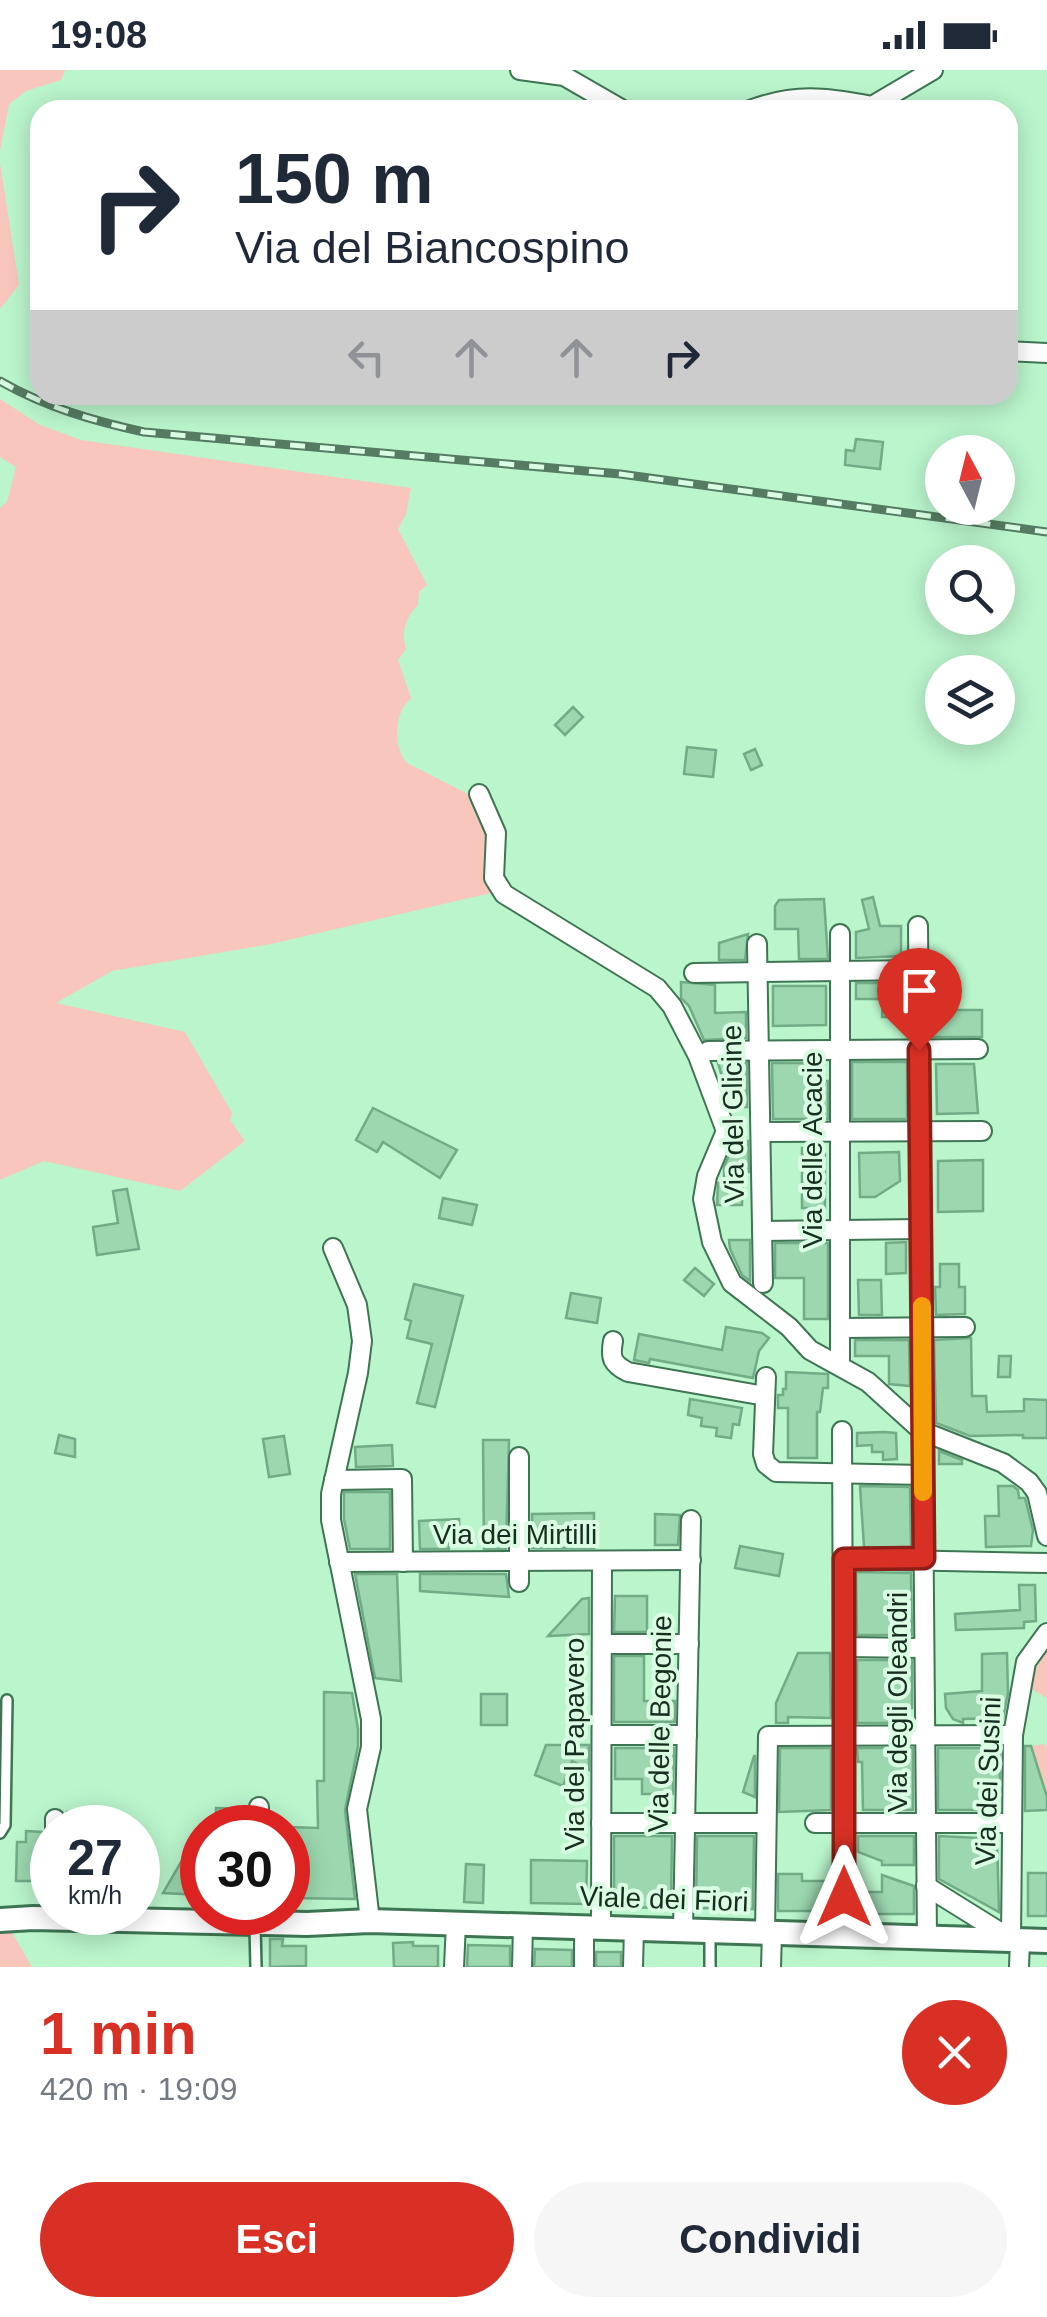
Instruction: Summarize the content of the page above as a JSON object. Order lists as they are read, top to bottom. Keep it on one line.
{"streets":{"street":["Via del Glicine","Via delle Acacie","Via dei Mirtilli","Via degli Oleandri","Via delle Begonie","Via del Papavero","Via dei Susini","Viale dei Fiori"]},"crossings":[["Via dei Mirtilli","Via delle Begonie"],["Via dei Mirtilli","Via del Papavero"],["Via degli Oleandri","Viale dei Fiori"],["Via delle Begonie","Viale dei Fiori"],["Via del Papavero","Viale dei Fiori"],["Via dei Susini","Viale dei Fiori"]],"north":"top","page":{"status":"19:08","turn":["150 m","Via del Biancospino"],"speed":"27 km/h","limit":"30","heading":["1 min","420 m · 19:09"],"buttons":["Esci","Condividi"]}}
